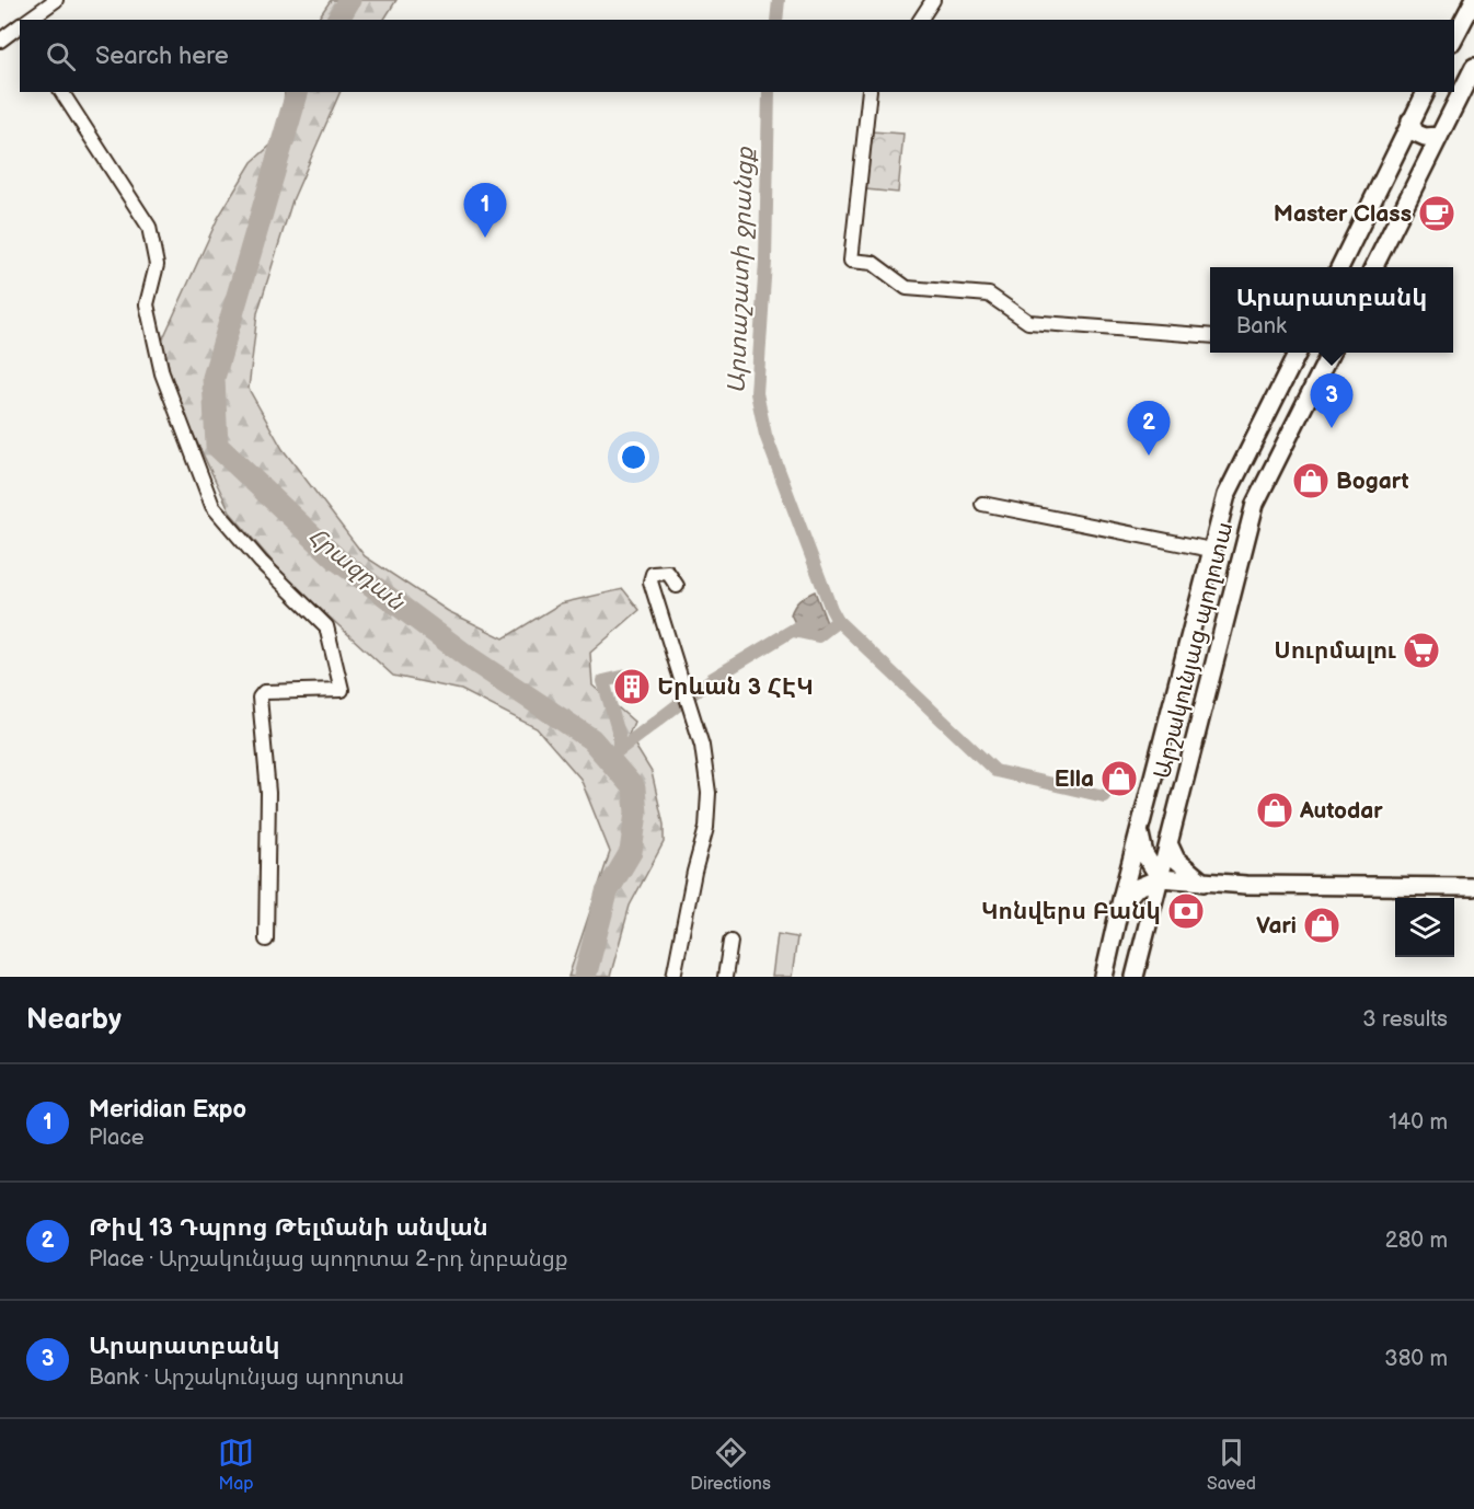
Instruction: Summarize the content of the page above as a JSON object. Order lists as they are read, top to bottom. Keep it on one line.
{"streets":{"main road":["Արշակունյաց պողոտա"]},"water":["Արտաշատի ջրանցք","Հրազդան"],"places":{"cafe":["Master Class"],"shop":["Bogart","Ella","Autodar","Vari"],"supermarket":["Սուրմալու"],"building":["Երևան 3 ՀԷԿ"],"bank":["Կոնվերս Բանկ"]},"page":{"search":"Search here","pins":["1","3","2"],"popup":["Արարատբանկ","Bank"],"heading":["Nearby","3 results"],"list":[{"mark":"1","name":"Meridian Expo","note":"Place","value":"140 m"},{"mark":"2","name":"Թիվ 13 Դպրոց Թելմանի անվան","note":"Place · Արշակունյաց պողոտա 2-րդ նրբանցք","value":"280 m"},{"mark":"3","name":"Արարատբանկ","note":"Bank · Արշակունյաց պողոտա","value":"380 m"}],"nav":["Map","Directions","Saved"]}}
